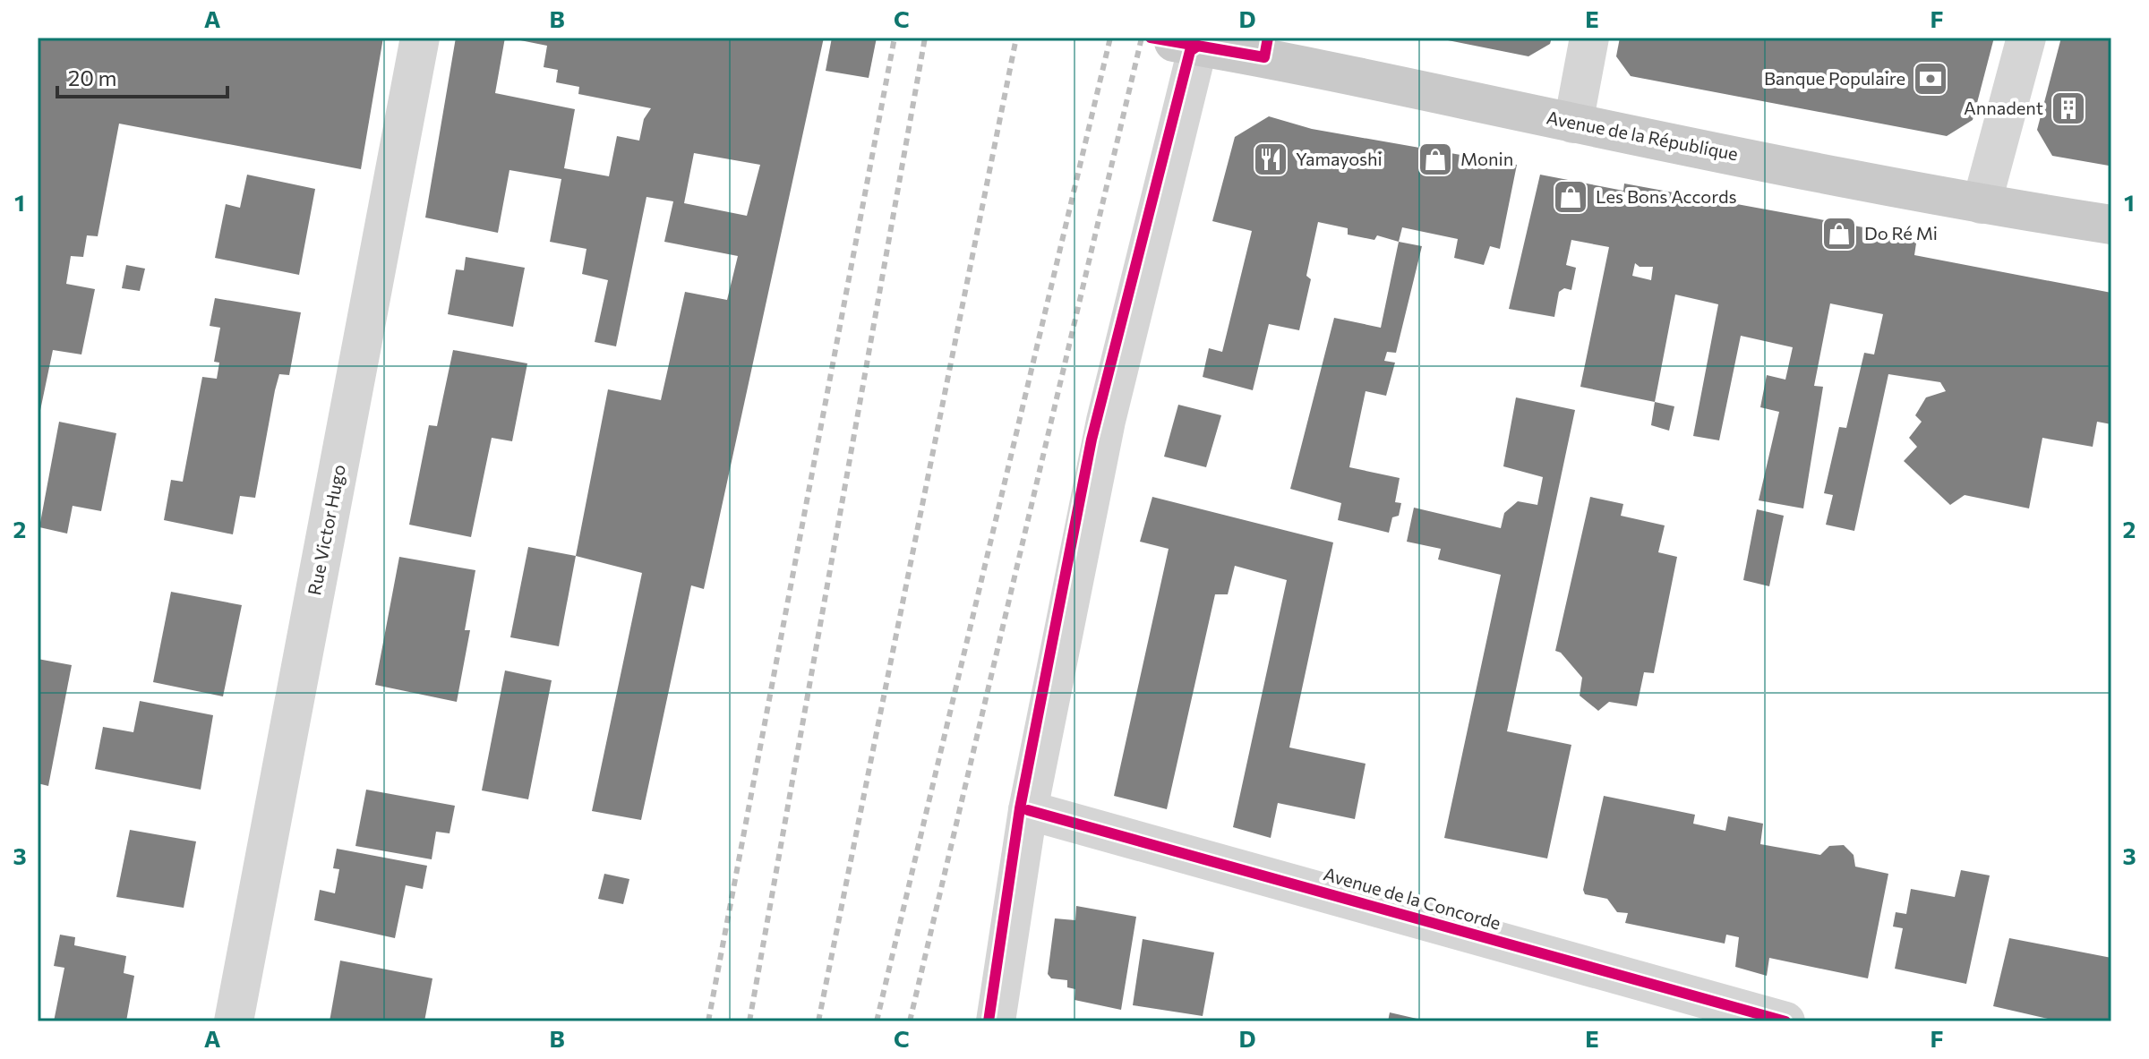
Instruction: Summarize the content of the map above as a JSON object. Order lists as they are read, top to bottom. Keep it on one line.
{"streets":{"main road":["Avenue de la République"],"street":["Rue Victor Hugo","Avenue de la Concorde"]},"places":{"bank":["Banque Populaire"],"building":["Annadent"],"restaurant":["Yamayoshi"],"shop":["Monin","Les Bons Accords","Do Ré Mi"]},"scale_bar":"20 m","grid":{"columns":["A","B","C","D","E","F"],"rows":["1","2","3"]}}
